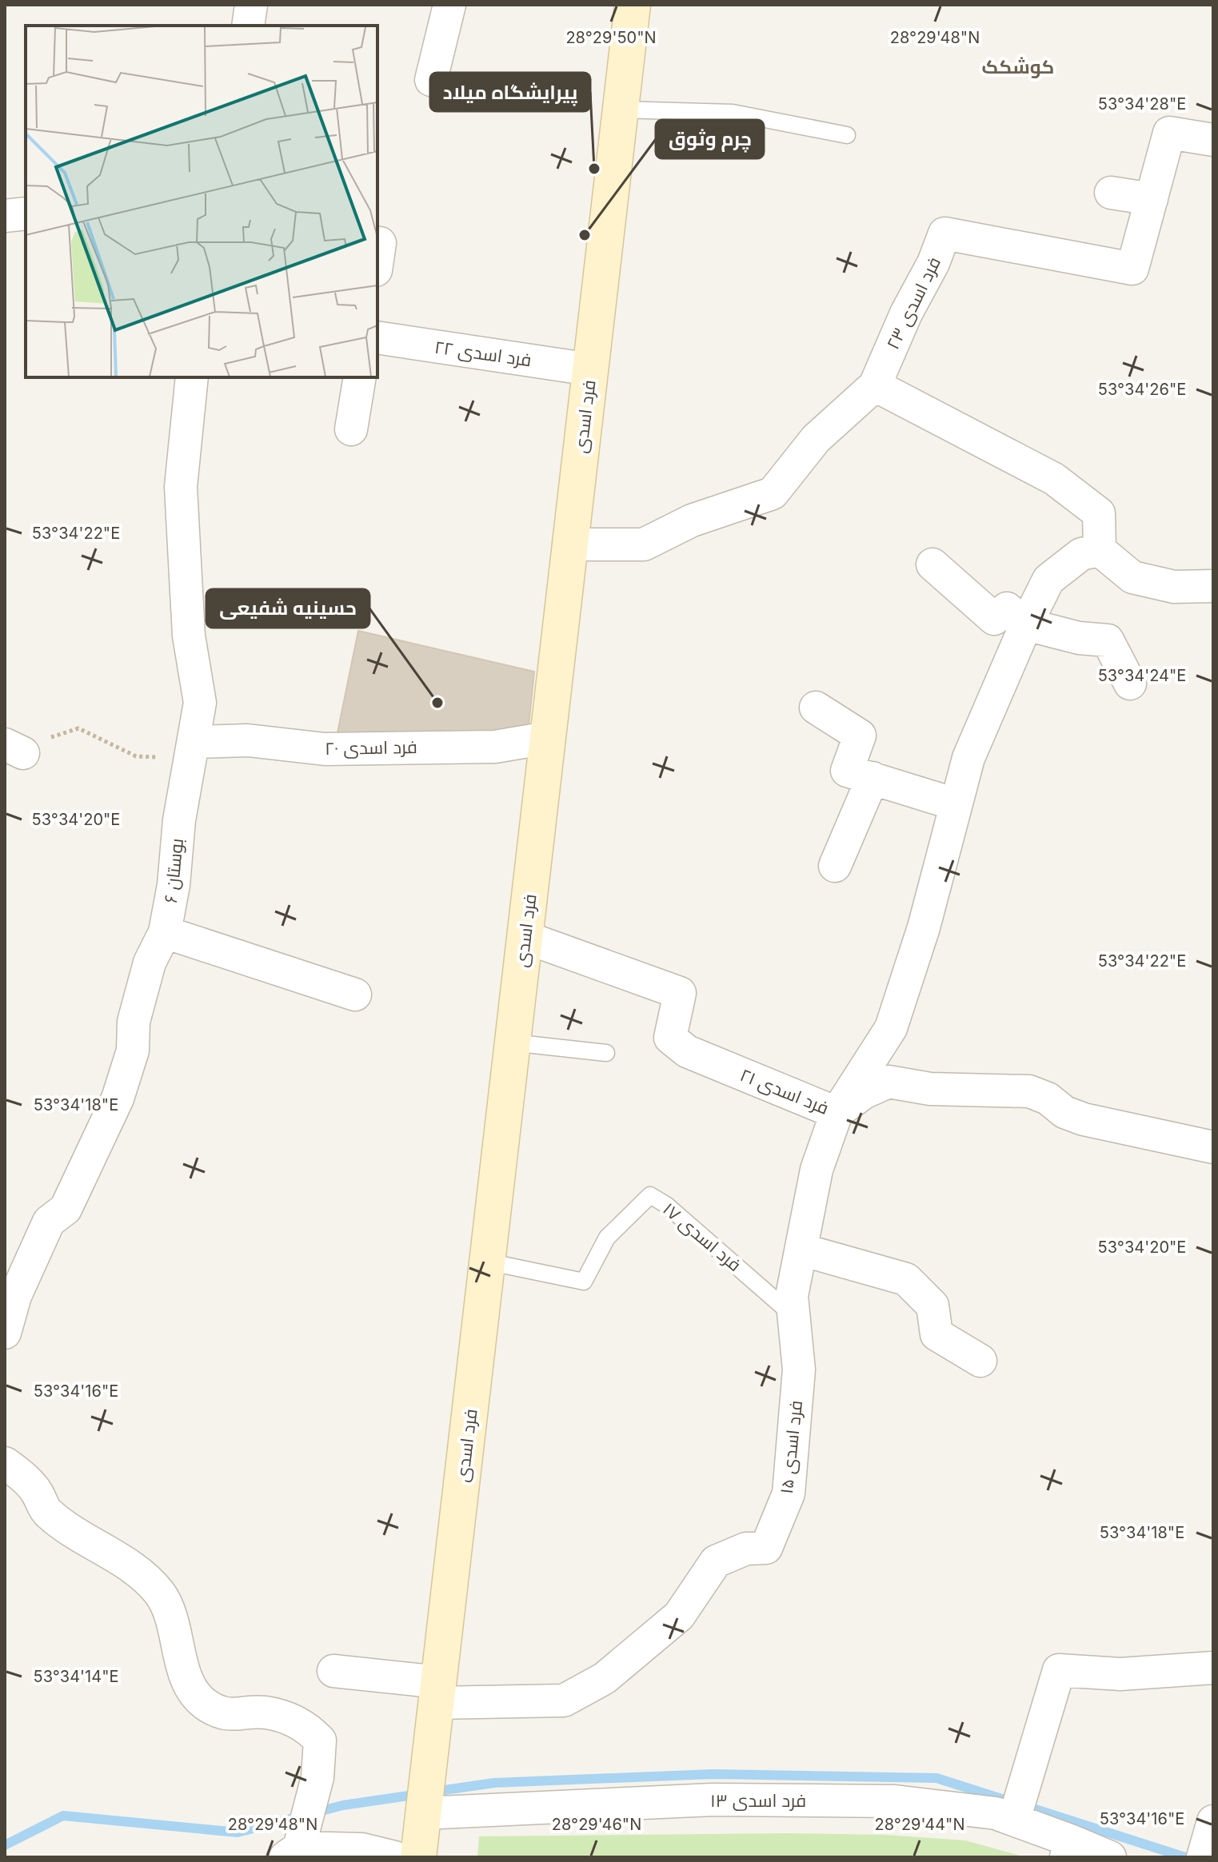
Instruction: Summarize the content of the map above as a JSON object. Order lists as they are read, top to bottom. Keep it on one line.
{"streets":{"main road":["فرد اسدی"],"street":["فرد اسدی ۲۳","فرد اسدی ۲۲","فرد اسدی ۲۰","بوستان ۶","فرد اسدی ۲۱","فرد اسدی ۱۵","فرد اسدی ۱۳"],"lane":["فرد اسدی ۱۷"]},"crossings":[["فرد اسدی ۲۳","فرد اسدی"],["فرد اسدی ۲۲","فرد اسدی"],["فرد اسدی","فرد اسدی ۲۰"],["فرد اسدی","فرد اسدی ۲۱"],["فرد اسدی","فرد اسدی ۱۷"],["فرد اسدی","فرد اسدی ۱۵"],["فرد اسدی","فرد اسدی ۱۳"],["فرد اسدی ۲۰","بوستان ۶"],["فرد اسدی ۲۱","فرد اسدی ۱۵"],["فرد اسدی ۱۷","فرد اسدی ۱۵"]],"districts":["کوشکک"],"places":["پیرایشگاه میلاد","چرم وثوق","حسینیه شفیعی"],"coordinates":["28°29'48\"N","28°29'50\"N","53°34'28\"E","53°34'26\"E","53°34'22\"E","53°34'24\"E","53°34'20\"E","53°34'18\"E","53°34'16\"E","53°34'14\"E","28°29'46\"N","28°29'44\"N"]}
